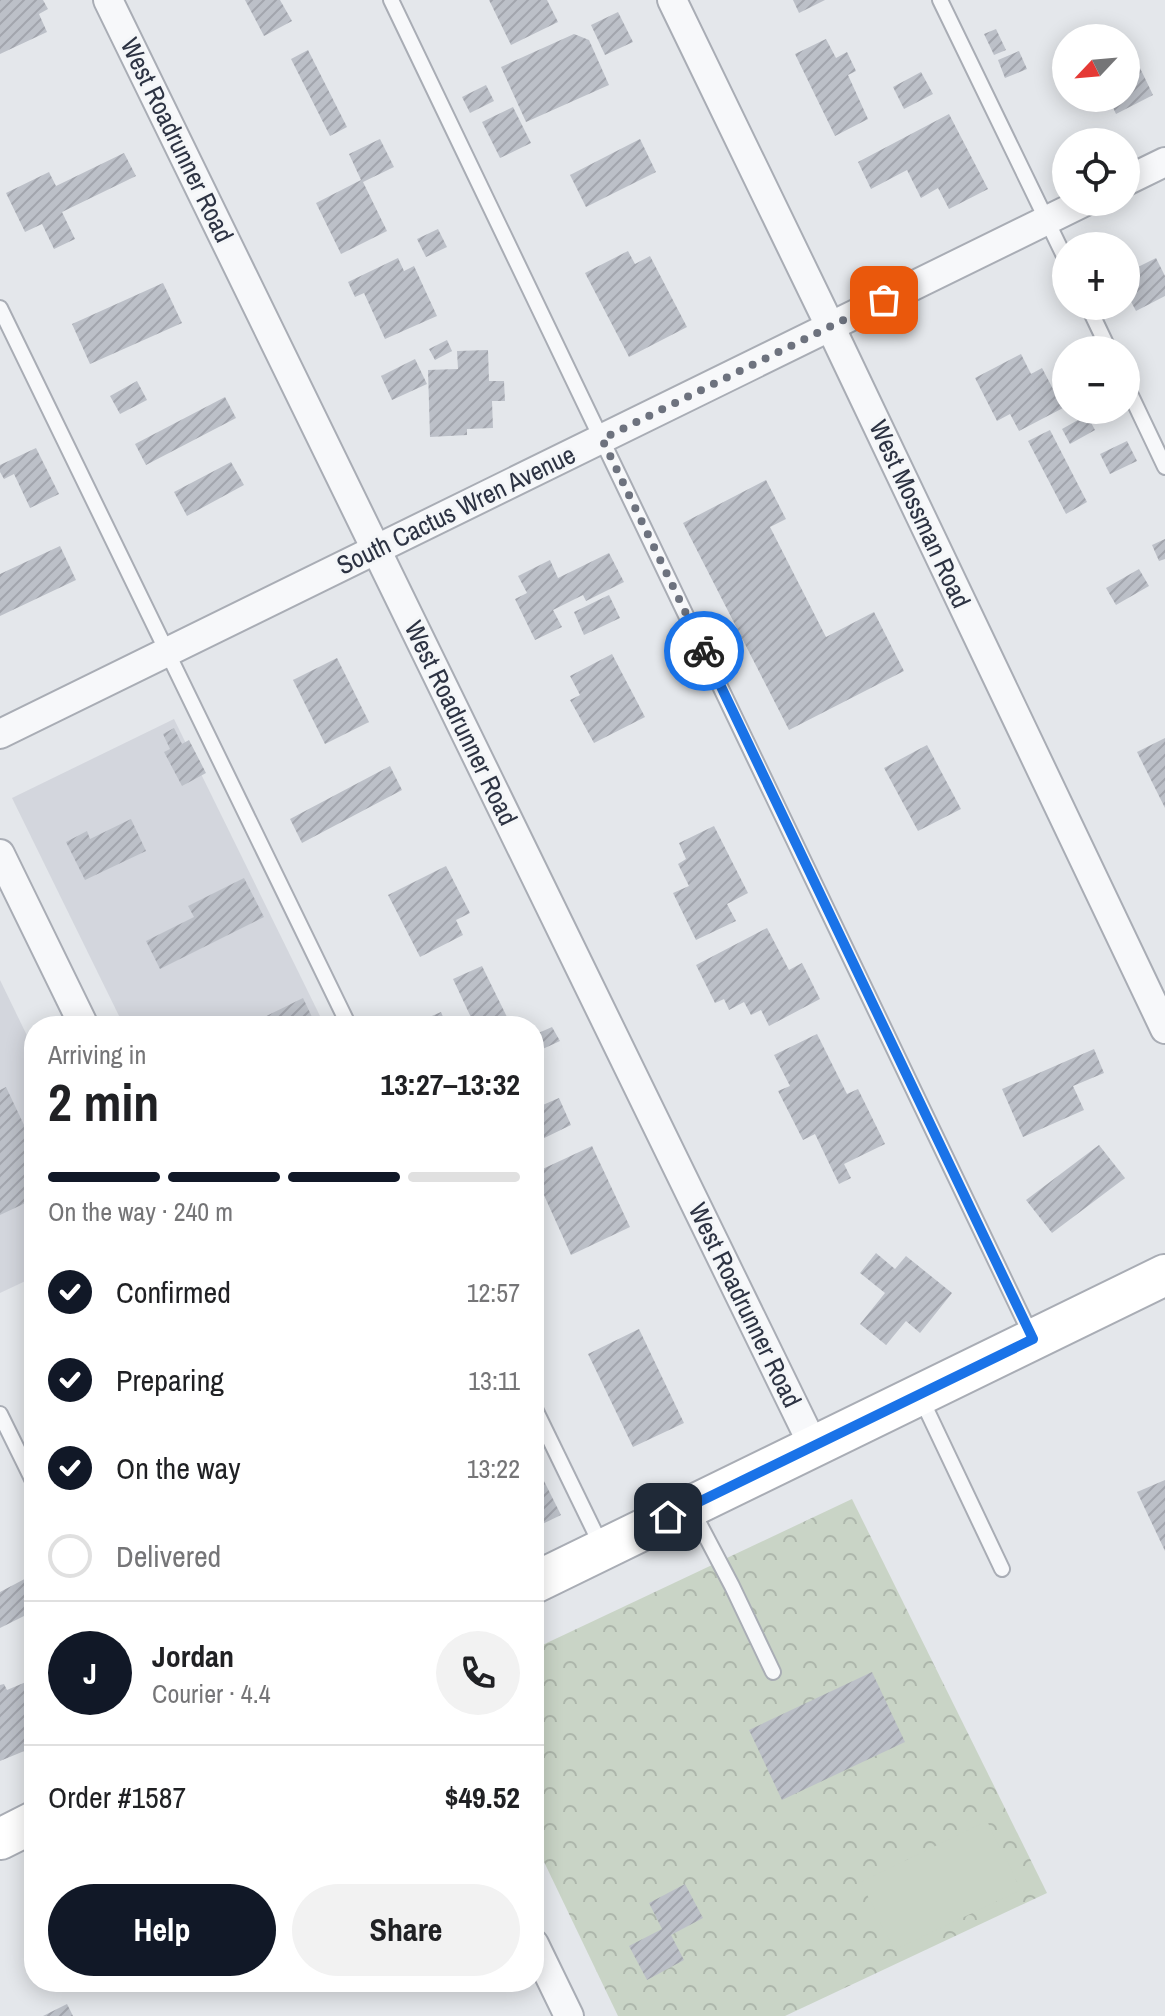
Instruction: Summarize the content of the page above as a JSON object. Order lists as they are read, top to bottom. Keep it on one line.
{"streets":{"street":["West Roadrunner Road","South Cactus Wren Avenue","West Mossman Road"]},"crossings":[["West Roadrunner Road","South Cactus Wren Avenue"],["South Cactus Wren Avenue","West Mossman Road"]],"north":"bottom left","page":{"map_buttons":["+","−"],"heading":["2 min","Arriving in","13:27–13:32"],"panel":["Jordan","Courier · 4.4","Order #1587","$49.52"],"bar":"On the way · 240 m","list":[["Confirmed","12:57"],["Preparing","13:11"],["On the way","13:22"],"Delivered"],"round":"J","buttons":["Help","Share"]}}
